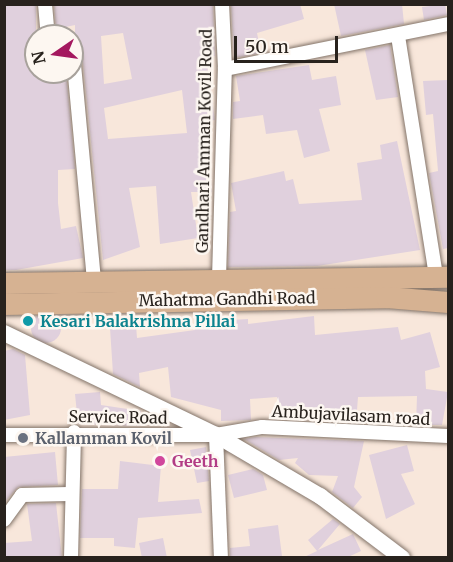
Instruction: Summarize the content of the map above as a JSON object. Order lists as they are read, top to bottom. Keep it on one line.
{"streets":{"main road":["Mahatma Gandhi Road"],"street":["Gandhari Amman Kovil Road","Ambujavilasam road","Service Road"]},"crossings":[["Gandhari Amman Kovil Road","Mahatma Gandhi Road"],["Ambujavilasam road","Service Road"]],"places":["Kesari Balakrishna Pillai","Kallamman Kovil","Geeth"],"scale_bar":"50 m","north":"left"}
